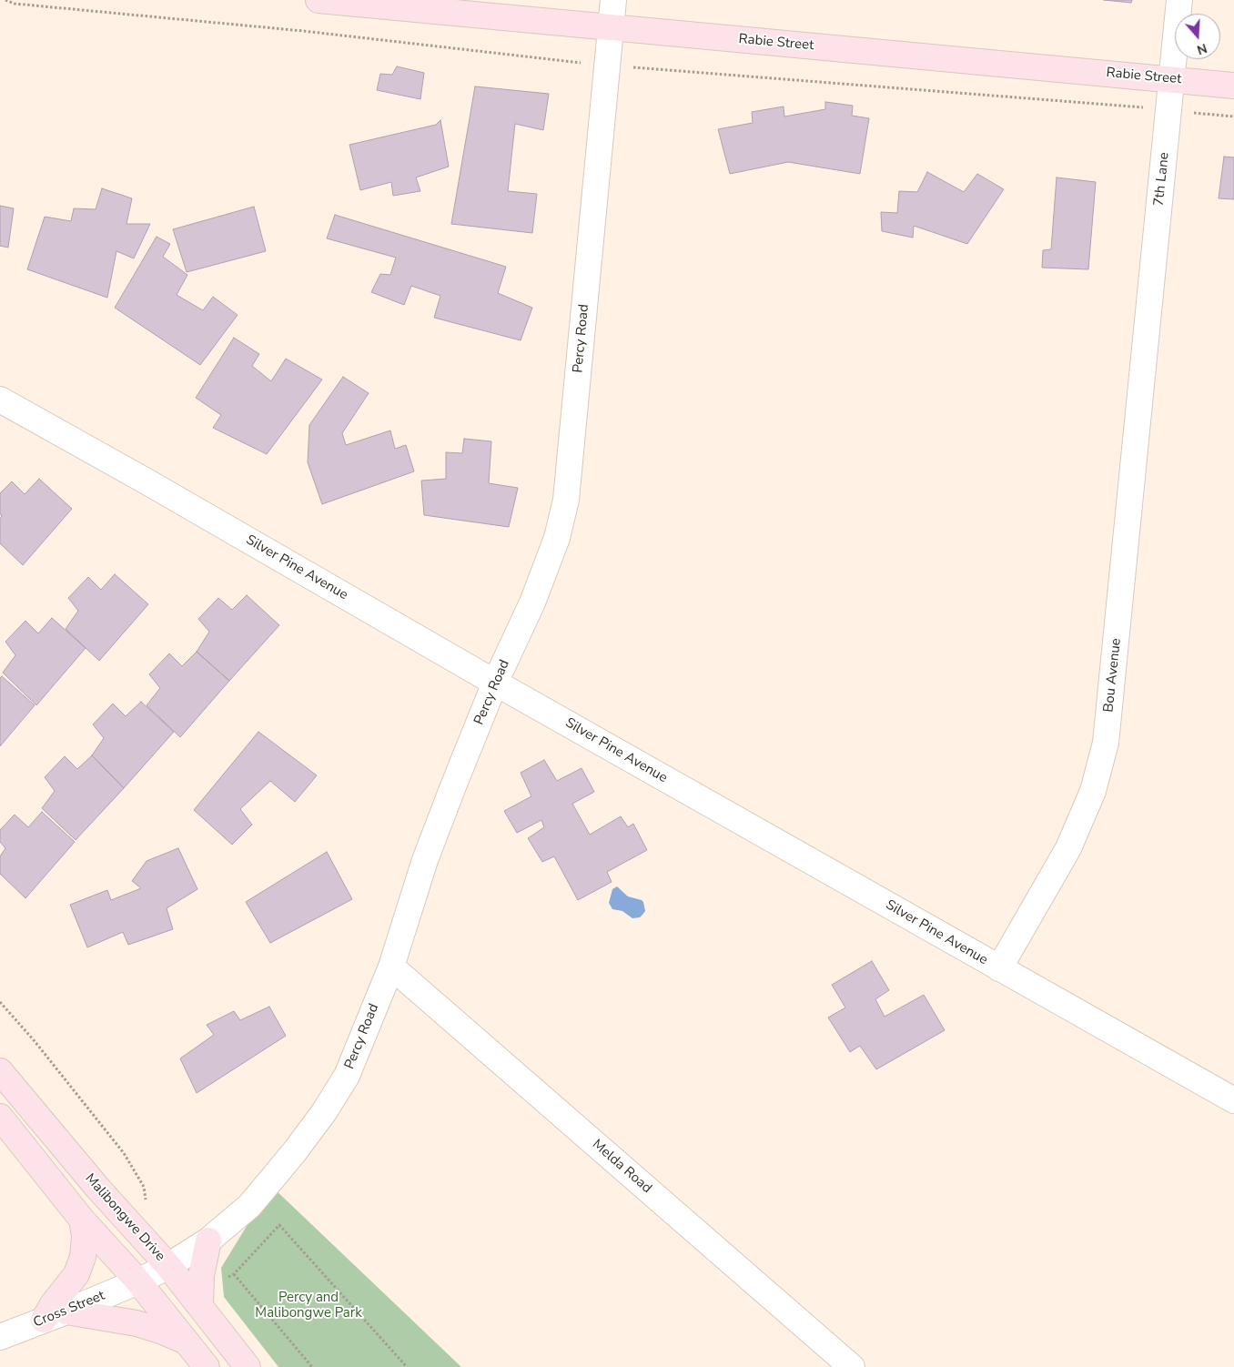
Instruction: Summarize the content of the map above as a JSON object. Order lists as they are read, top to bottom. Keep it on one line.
{"streets":{"main road":["Rabie Street","Malibongwe Drive"],"street":["7th Lane","Percy Road","Silver Pine Avenue","Bou Avenue","Melda Road","Cross Street"]},"crossings":[["Rabie Street","7th Lane"],["Rabie Street","Percy Road"],["7th Lane","Bou Avenue"],["Percy Road","Silver Pine Avenue"],["Percy Road","Melda Road"],["Percy Road","Malibongwe Drive"],["Percy Road","Cross Street"],["Silver Pine Avenue","Bou Avenue"]],"parks":["Percy and Malibongwe Park"],"north":"bottom"}
